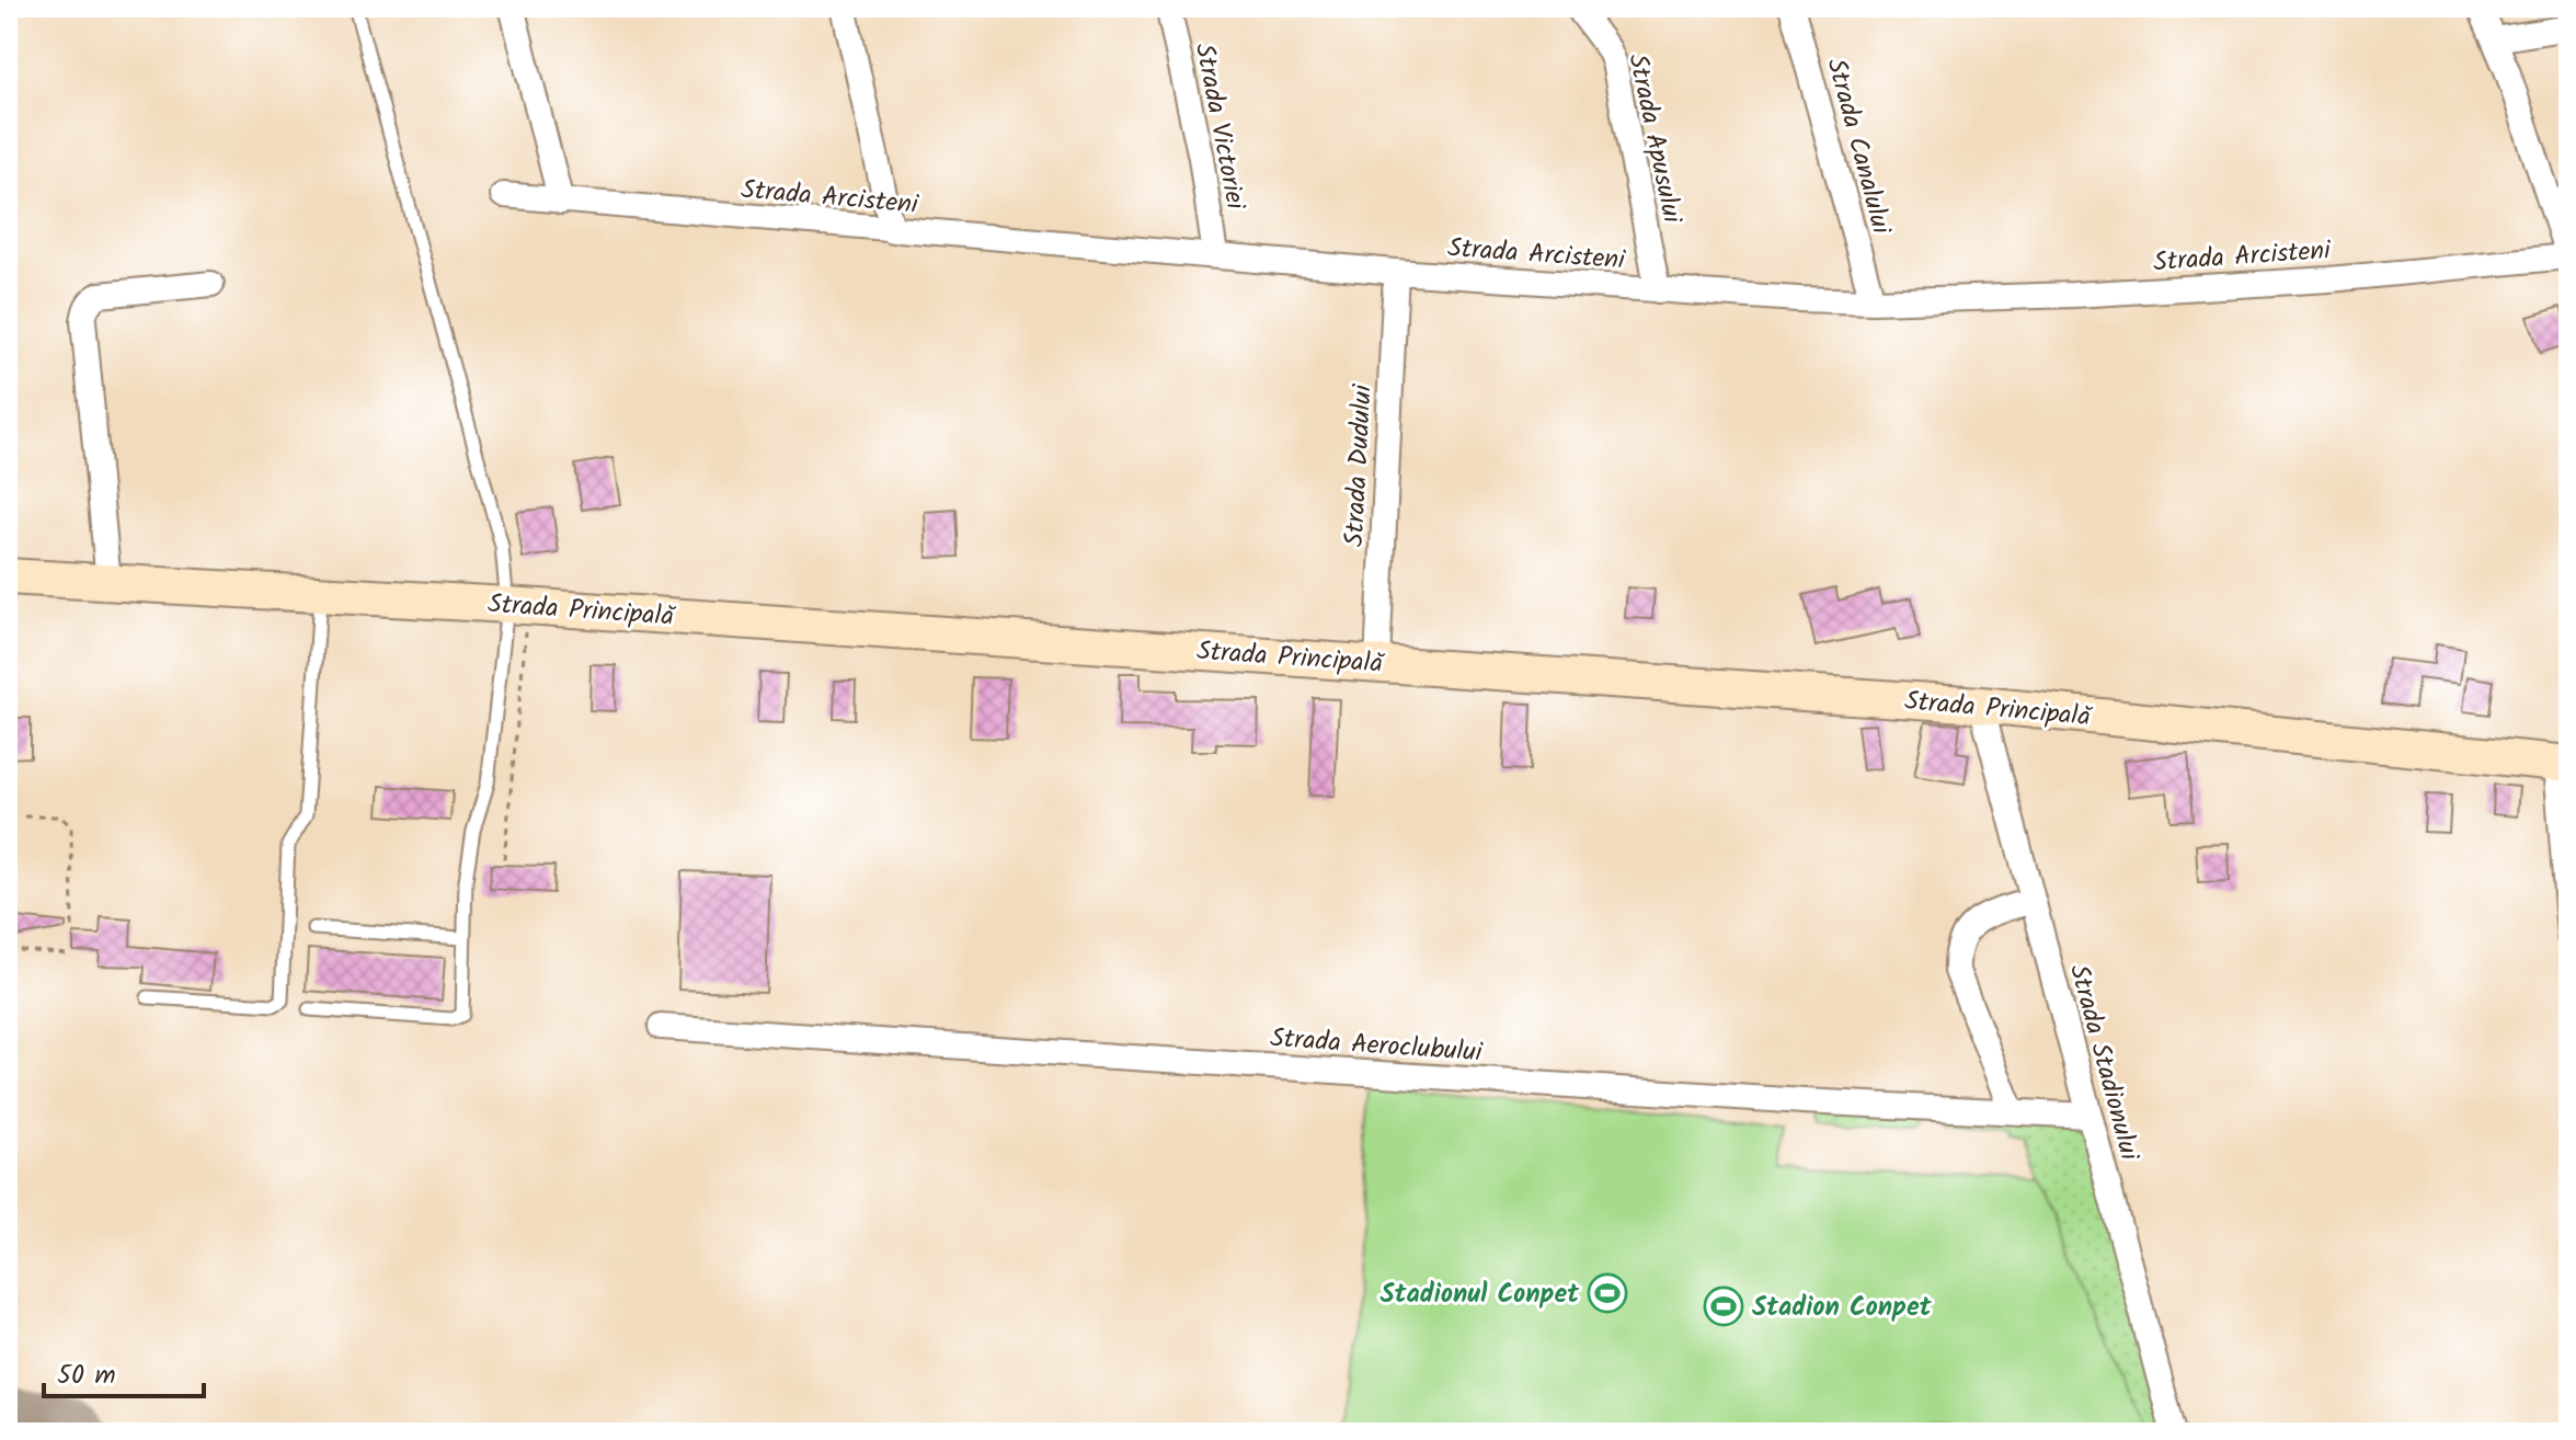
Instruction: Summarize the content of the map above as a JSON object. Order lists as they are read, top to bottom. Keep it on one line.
{"streets":{"main road":["Strada Principală"],"street":["Strada Victoriei","Strada Apusului","Strada Canalului","Strada Arcisteni","Strada Dudului","Strada Aeroclubului","Strada Stadionului"]},"crossings":[["Strada Victoriei","Strada Arcisteni"],["Strada Apusului","Strada Arcisteni"],["Strada Canalului","Strada Arcisteni"],["Strada Arcisteni","Strada Dudului"],["Strada Dudului","Strada Principală"],["Strada Principală","Strada Stadionului"],["Strada Aeroclubului","Strada Stadionului"]],"places":{"sports":["Stadionul Conpet","Stadion Conpet"]},"scale_bar":"50 m"}
